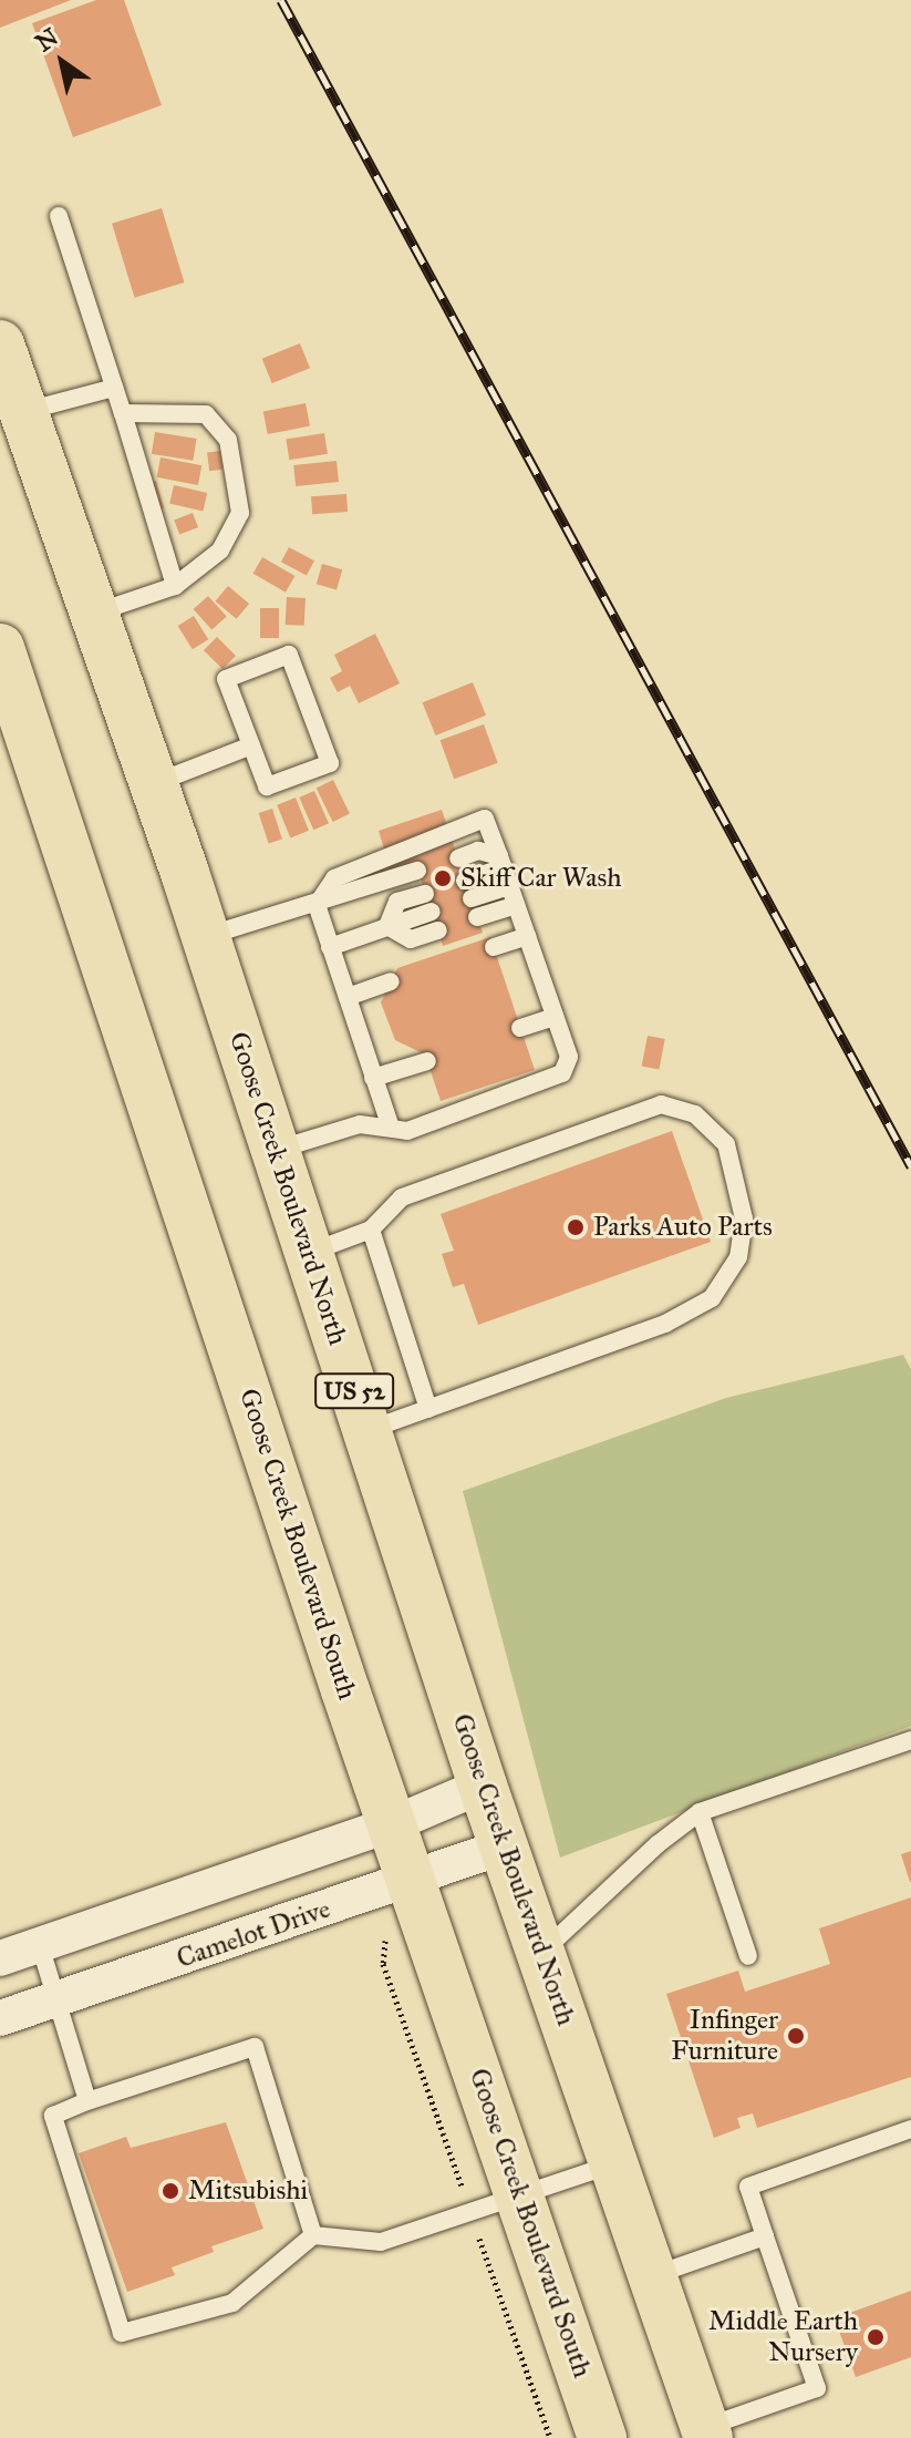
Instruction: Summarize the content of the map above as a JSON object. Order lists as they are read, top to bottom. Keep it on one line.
{"streets":{"highway":["Goose Creek Boulevard North","US 52","Goose Creek Boulevard South"],"street":["Camelot Drive"]},"crossings":[["Goose Creek Boulevard North","Camelot Drive"],["Goose Creek Boulevard South","Camelot Drive"]],"places":["Skiff Car Wash","Parks Auto Parts","Infinger Furniture","Mitsubishi","Middle Earth Nursery"],"north":"top left"}
